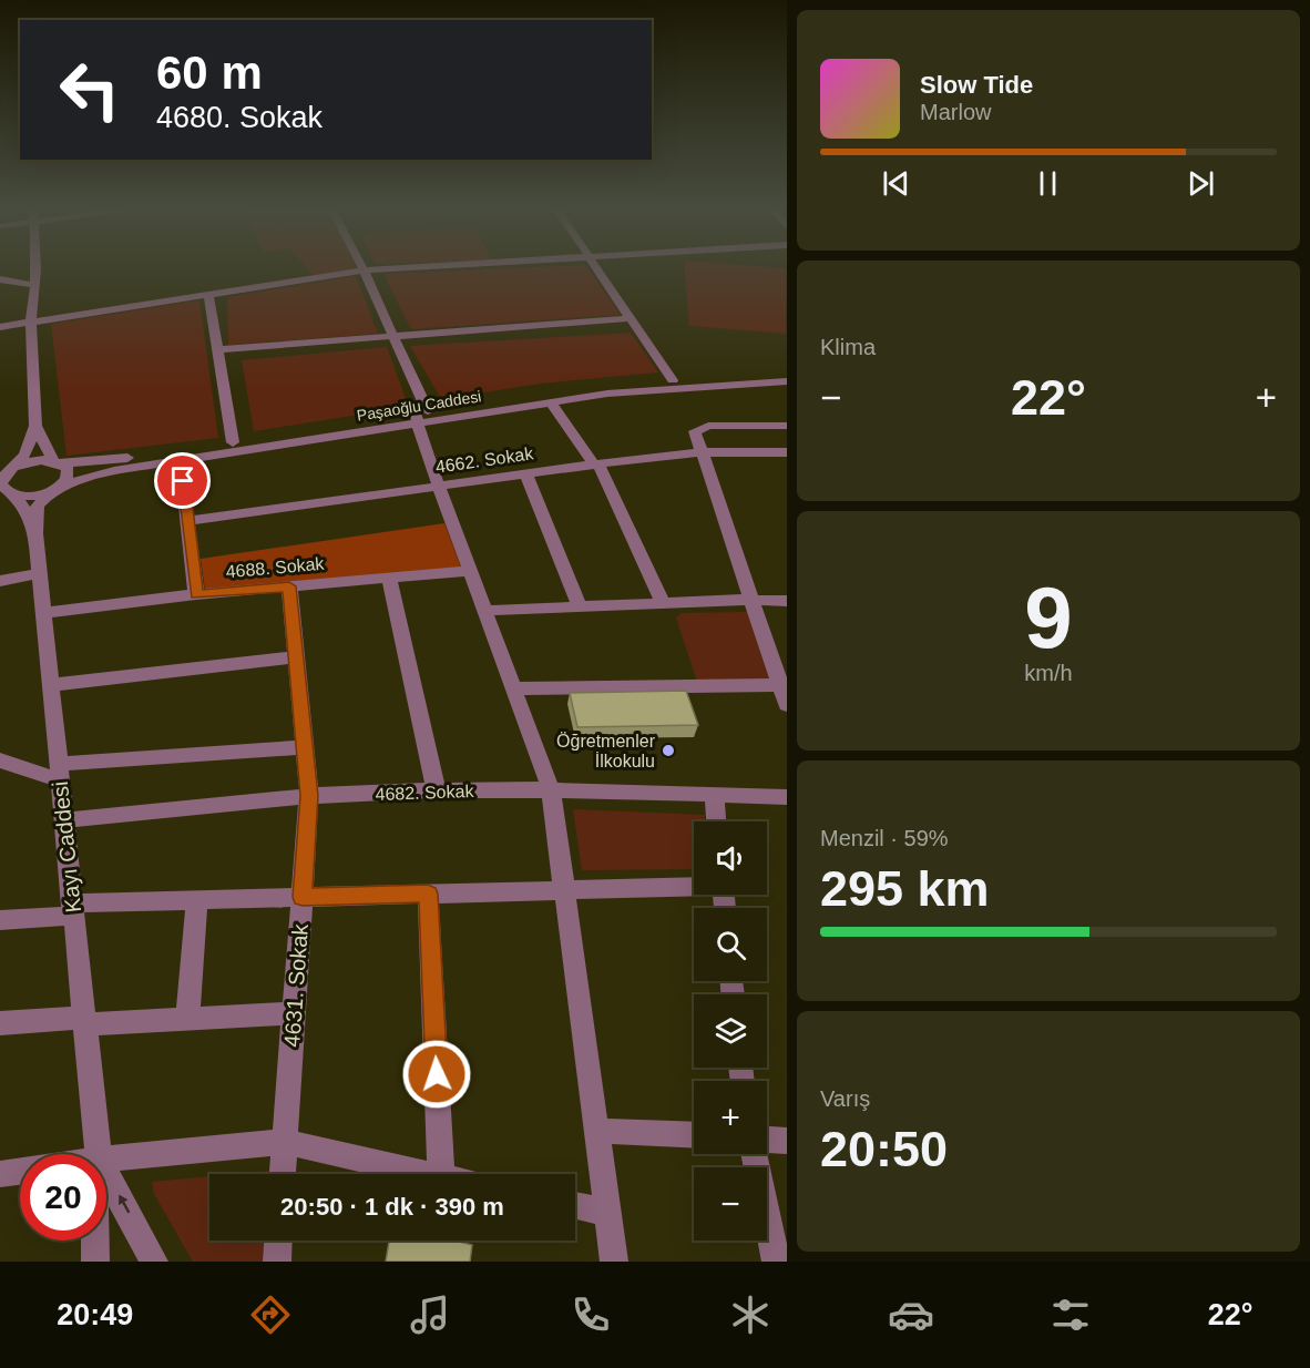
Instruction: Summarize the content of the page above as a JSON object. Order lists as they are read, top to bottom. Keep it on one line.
{"streets":{"street":["Paşaoğlu Caddesi","4662. Sokak","4688. Sokak","4682. Sokak","Kayı Caddesi","4631. Sokak"]},"crossings":[["Paşaoğlu Caddesi","Kayı Caddesi"],["4688. Sokak","Kayı Caddesi"],["4688. Sokak","4631. Sokak"],["4682. Sokak","Kayı Caddesi"],["4682. Sokak","4631. Sokak"]],"places":["Öğretmenler İlkokulu"],"page":{"turn":["60 m","4680. Sokak"],"song":["Slow Tide","Marlow"],"tile":["Klima",["9","km/h"],["Menzil · 59%","295 km"],["Varış","20:50"]],"heat":["−","22°","+"],"map_buttons":["+","−"],"limit":"20","trip":"20:50 · 1 dk · 390 m","tabs":["20:49","22°"]}}
